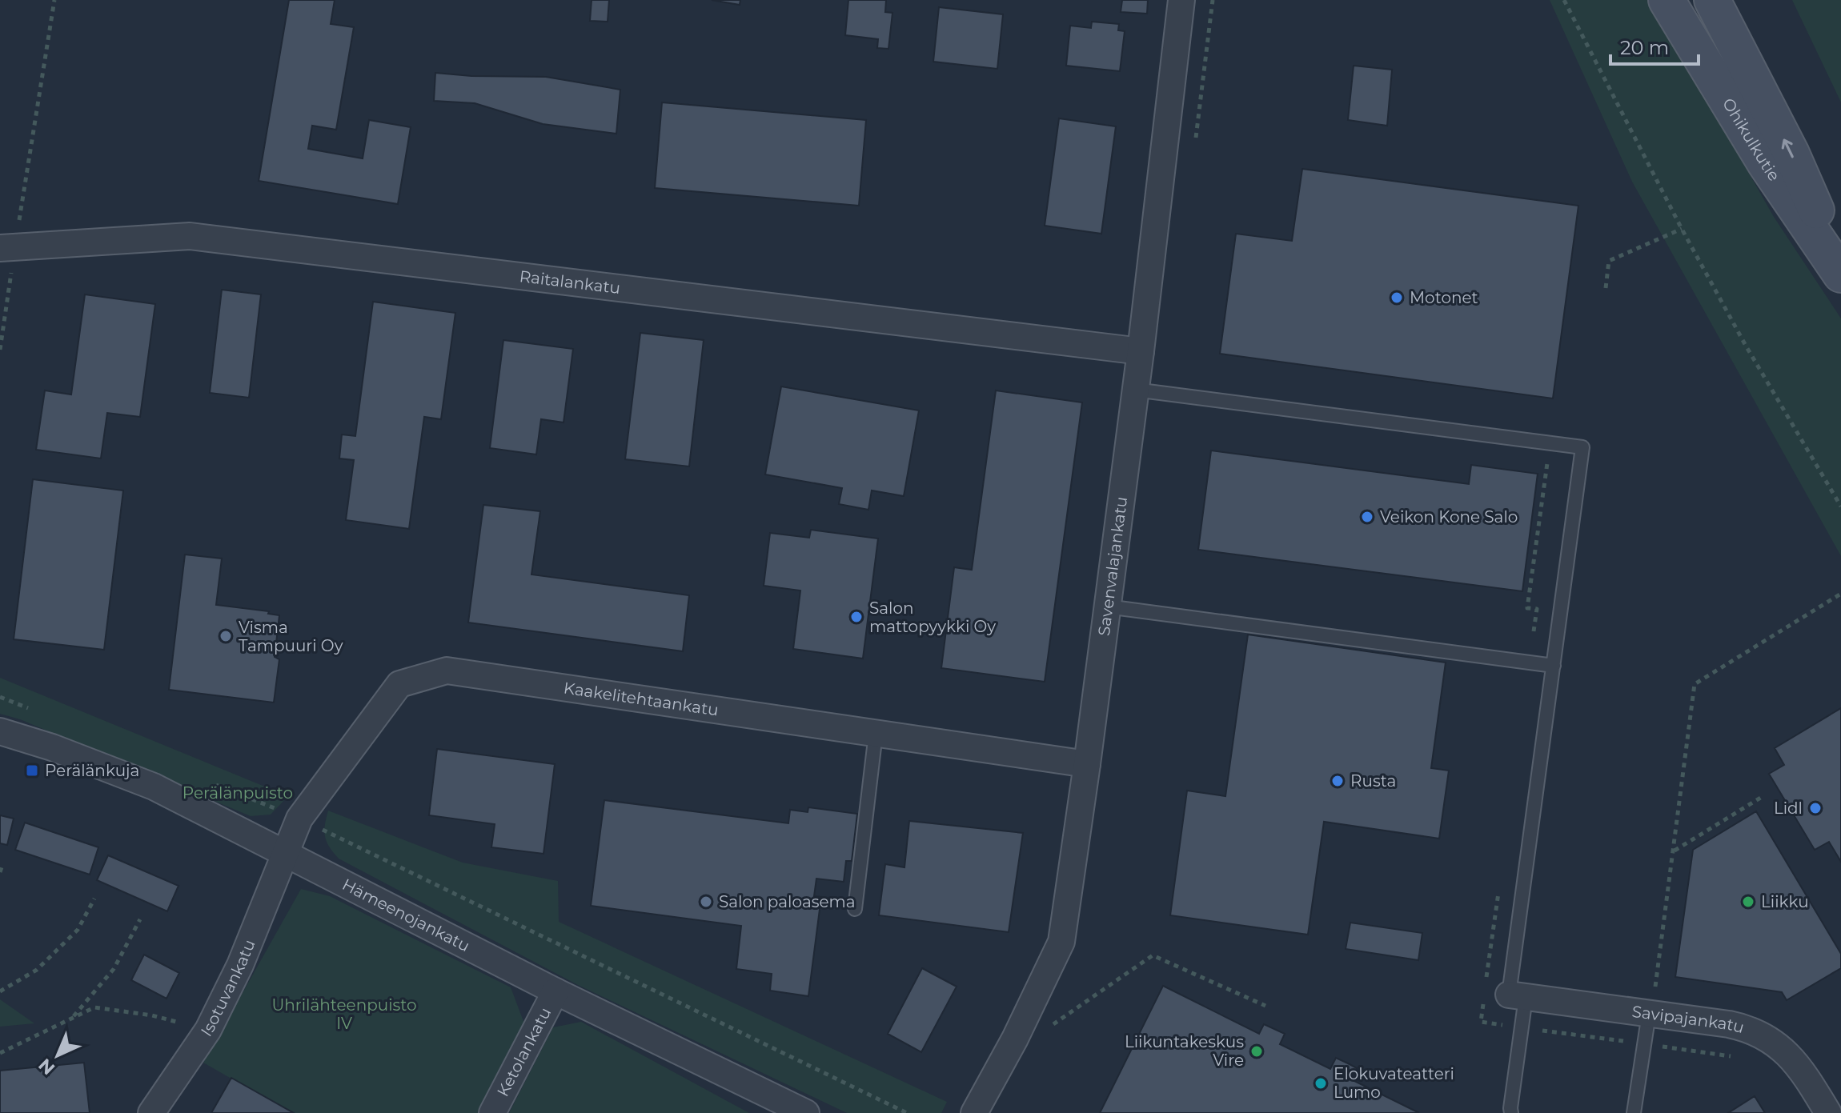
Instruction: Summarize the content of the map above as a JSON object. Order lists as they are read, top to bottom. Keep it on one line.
{"streets":{"main road":["Ohikulkutie"],"street":["Raitalankatu","Savenvalajankatu","Kaakelitehtaankatu","Hämeenojankatu","Isotuvankatu","Savipajankatu","Ketolankatu"]},"crossings":[["Raitalankatu","Savenvalajankatu"],["Savenvalajankatu","Kaakelitehtaankatu"],["Kaakelitehtaankatu","Hämeenojankatu"],["Kaakelitehtaankatu","Isotuvankatu"],["Hämeenojankatu","Isotuvankatu"],["Hämeenojankatu","Ketolankatu"]],"parks":["Perälänpuisto","Uhrilähteenpuisto IV"],"places":{"other":["Motonet","Veikon Kone Salo","Salon mattopyykki Oy","Visma Tampuuri Oy","Rusta","Lidl","Salon paloasema","Liikku","Liikuntakeskus Vire","Elokuvateatteri Lumo"],"transit":["Perälänkuja"]},"scale_bar":"20 m","north":"bottom left"}
